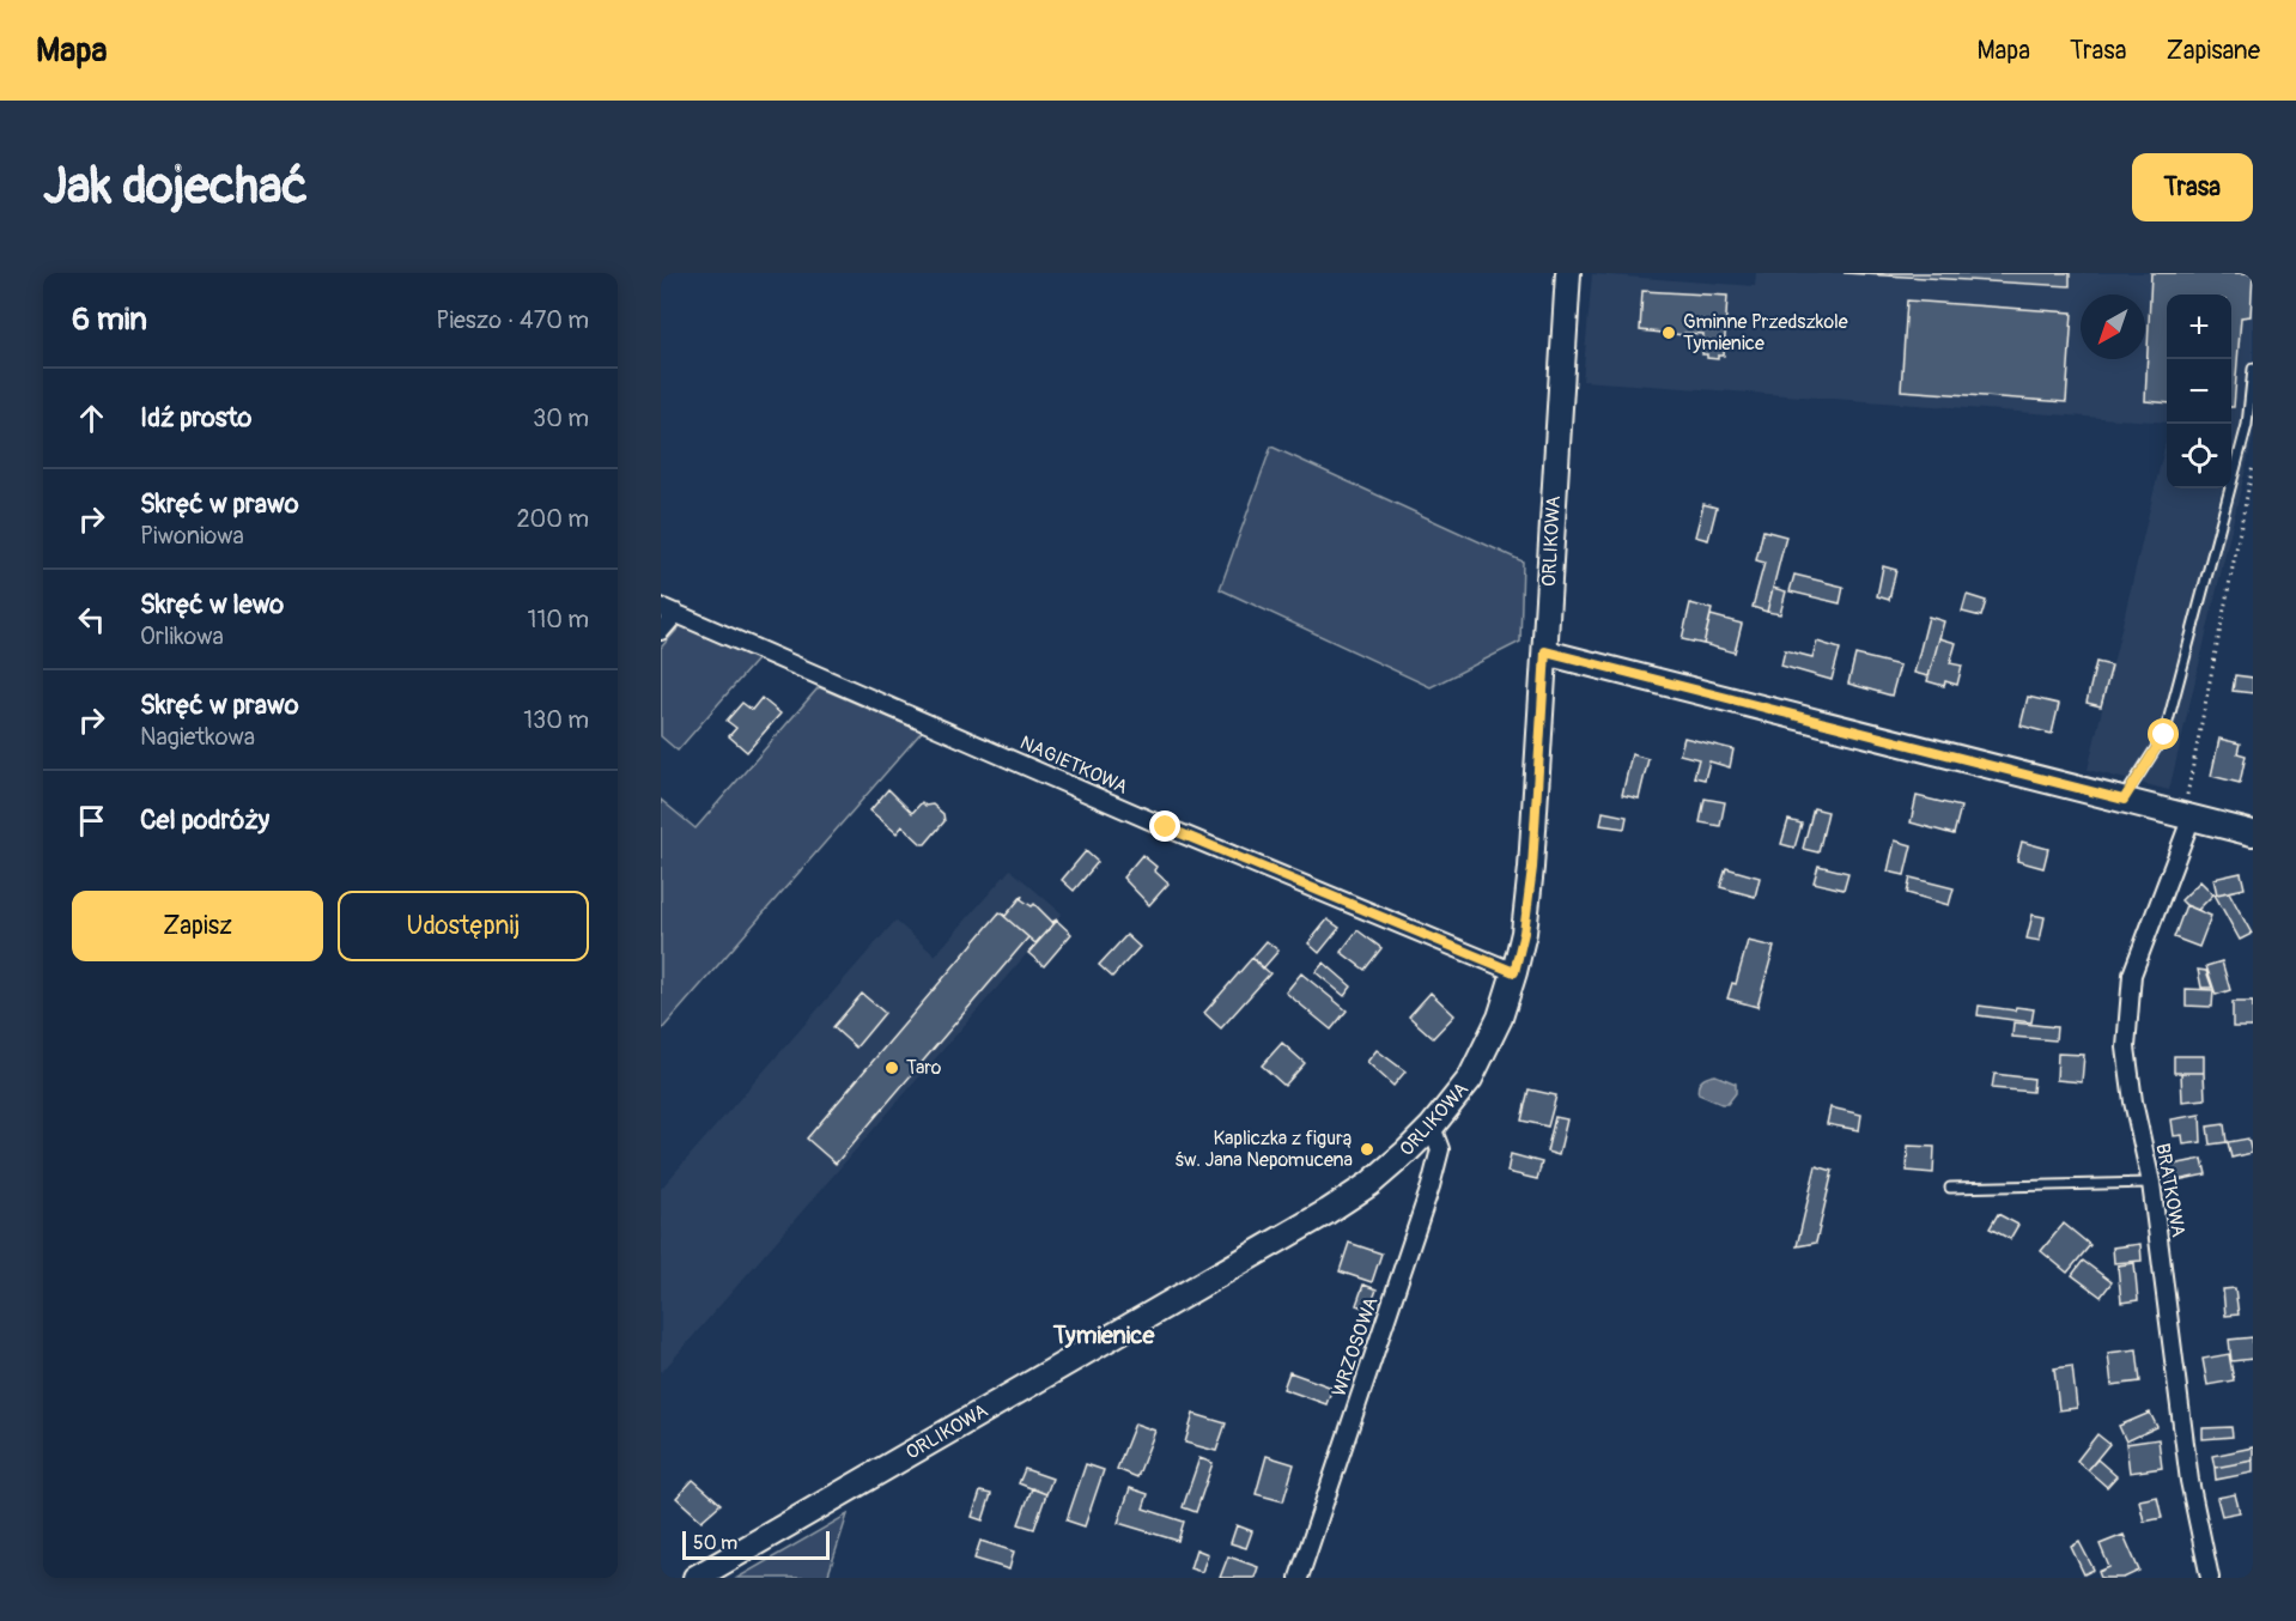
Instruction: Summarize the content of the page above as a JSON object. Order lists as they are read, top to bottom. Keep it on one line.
{"streets":{"street":["ORLIKOWA","NAGIETKOWA","BRATKOWA","WRZOSOWA"]},"crossings":[["ORLIKOWA","NAGIETKOWA"],["ORLIKOWA","WRZOSOWA"]],"districts":["Tymienice"],"places":["Gminne Przedszkole Tymienice","Taro","Kapliczka z figurą św. Jana Nepomucena"],"scale_bar":"50 m","north":"bottom left","page":{"header":"Mapa","nav":["Mapa","Trasa","Zapisane"],"buttons":["Trasa",["Zapisz","Udostępnij"]],"title":"Jak dojechać","heading":["6 min","Pieszo · 470 m"],"map_buttons":["+","−"],"list":[["Idź prosto","30 m"],["Skręć w prawo","Piwoniowa","200 m"],["Skręć w lewo","Orlikowa","110 m"],["Skręć w prawo","Nagietkowa","130 m"],"Cel podróży"],"scale":"50 m"}}
